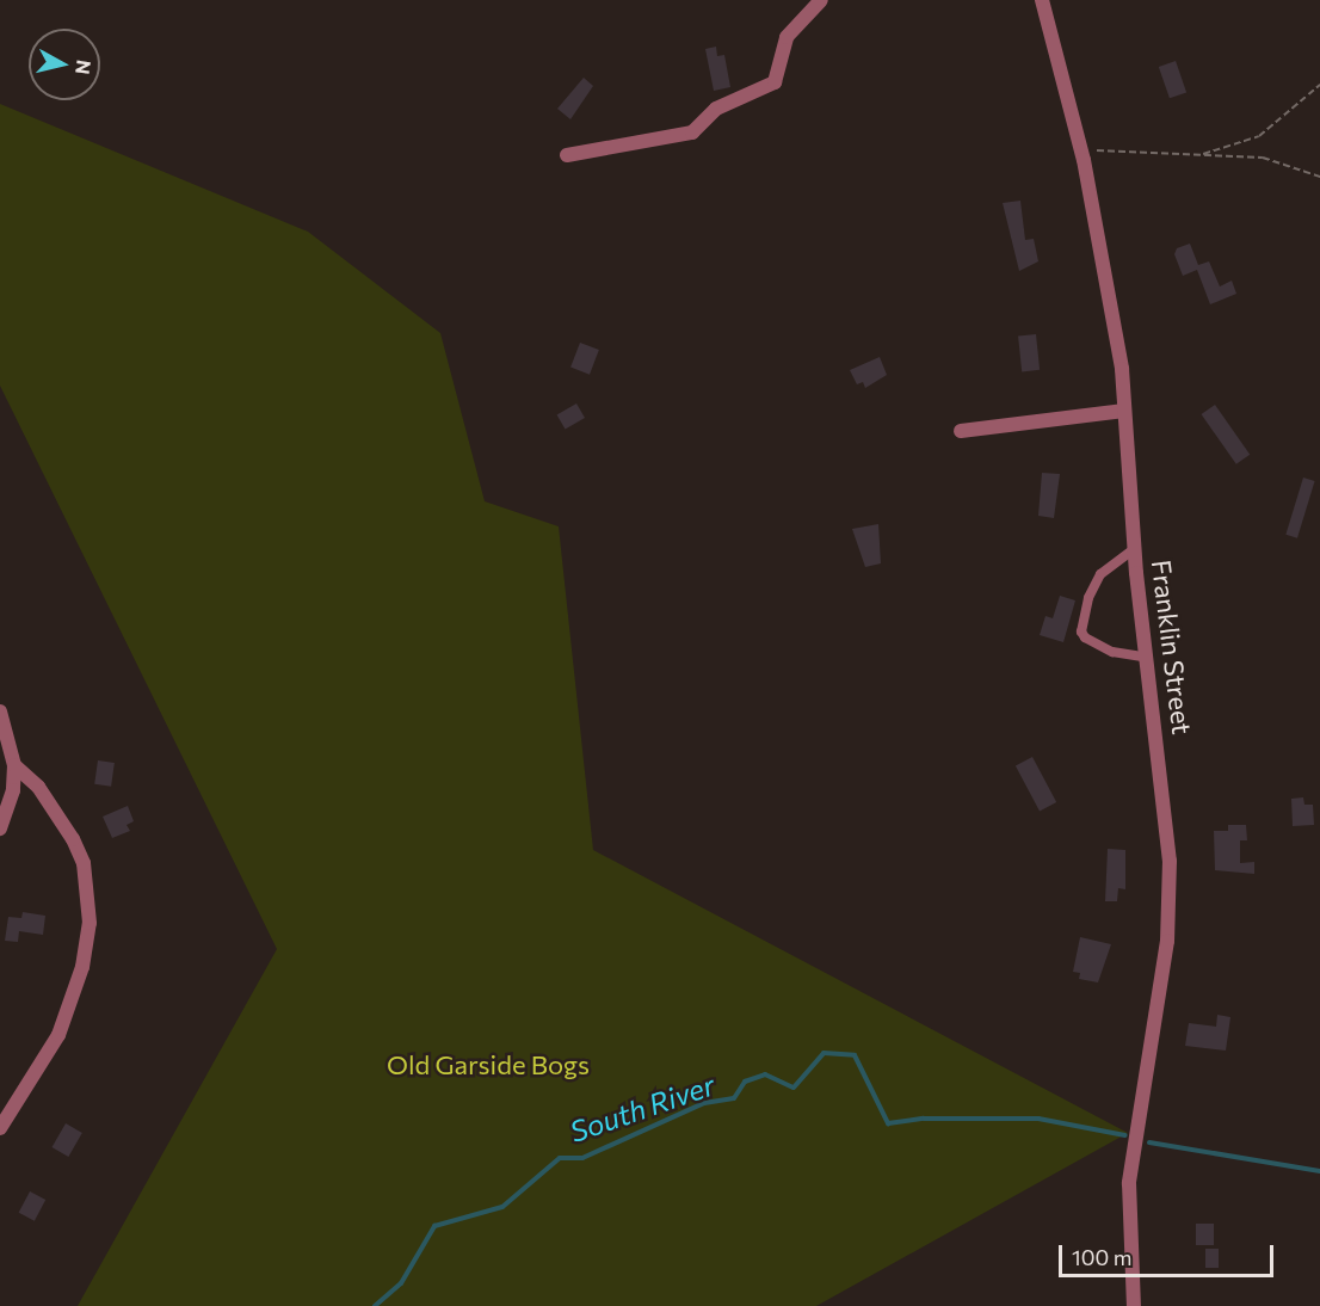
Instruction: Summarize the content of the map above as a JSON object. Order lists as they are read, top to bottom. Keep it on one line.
{"streets":{"street":["Franklin Street"]},"water":["South River"],"parks":["Old Garside Bogs"],"scale_bar":"100 m","north":"right"}
